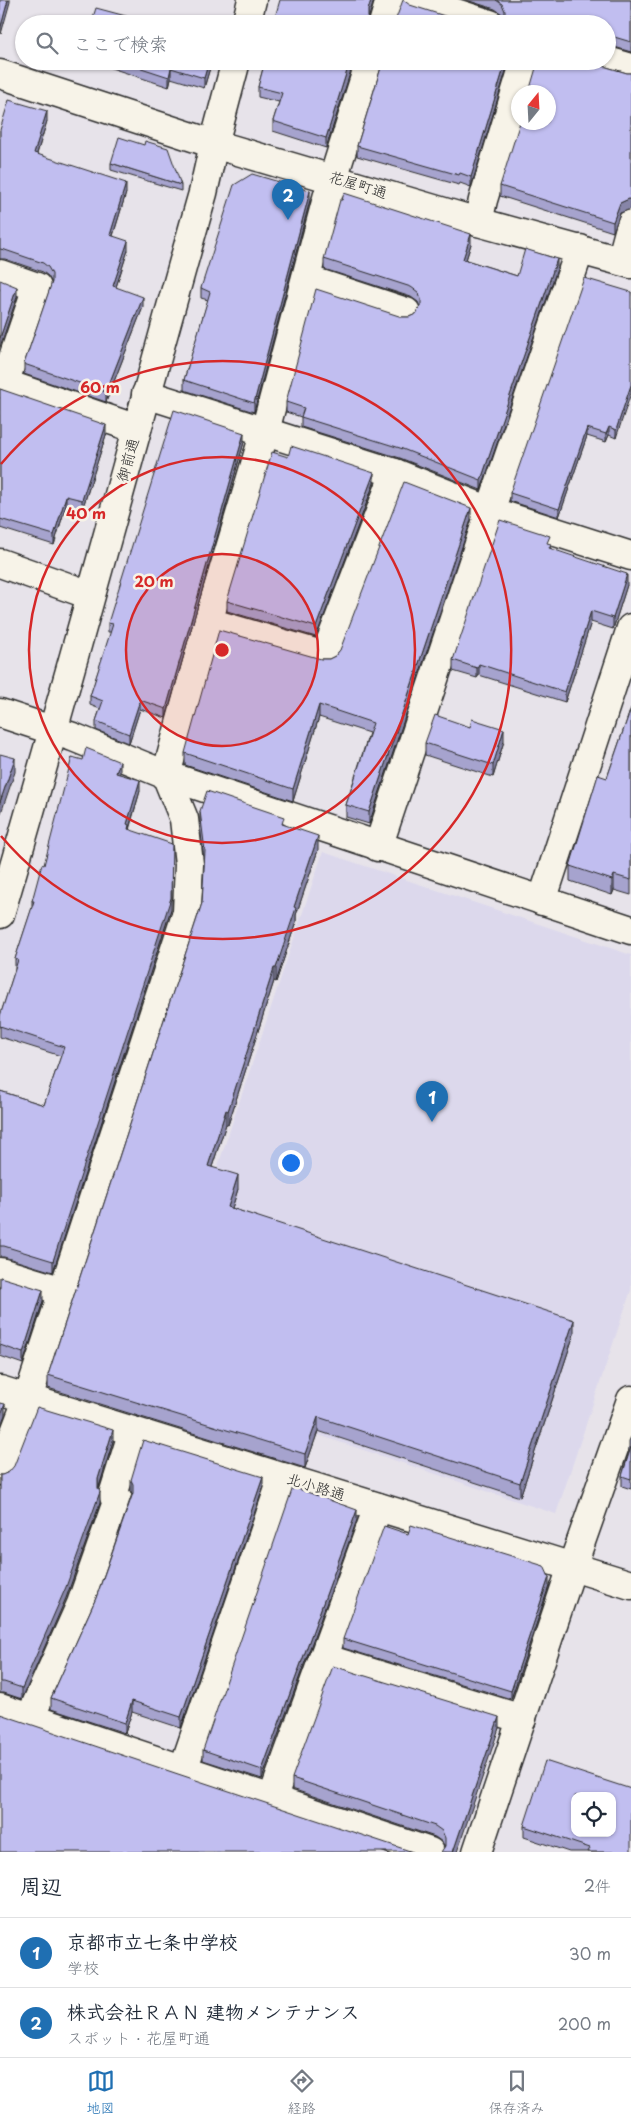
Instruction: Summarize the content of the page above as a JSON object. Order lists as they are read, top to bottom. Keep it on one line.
{"streets":{"street":["花屋町通","御前通","北小路通"]},"crossings":[["花屋町通","御前通"]],"north":"top","page":{"search":"ここで検索","pins":["2","1"],"heading":["周辺","2件"],"list":[{"mark":"1","name":"京都市立七条中学校","note":"学校","value":"30 m"},{"mark":"2","name":"株式会社ＲＡＮ 建物メンテナンス","note":"スポット · 花屋町通","value":"200 m"}],"nav":["地図","経路","保存済み"]},"rings":["60 m","40 m","20 m"]}
